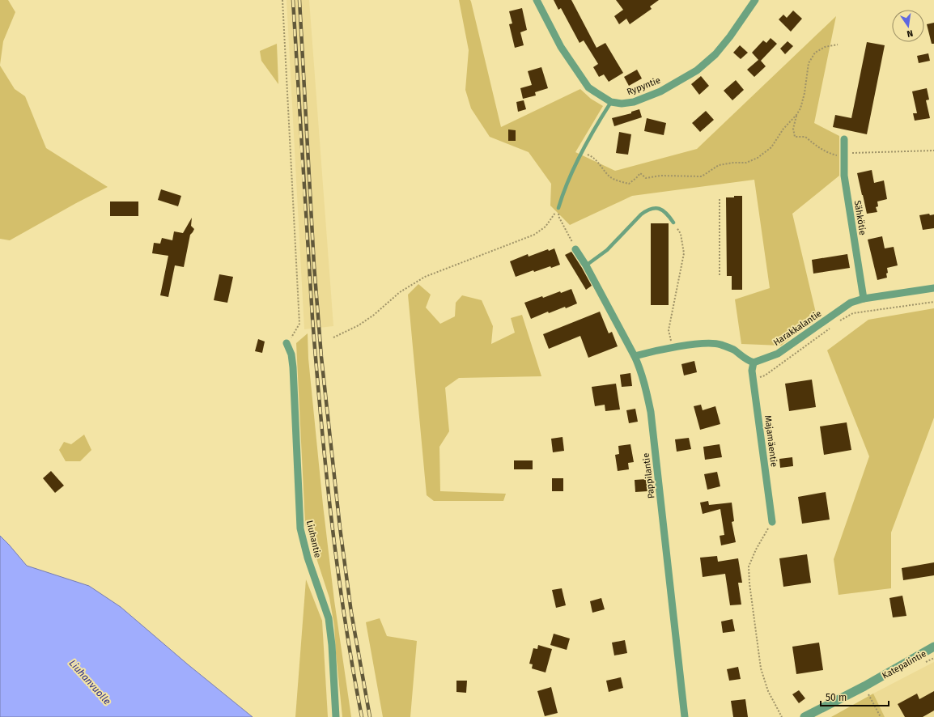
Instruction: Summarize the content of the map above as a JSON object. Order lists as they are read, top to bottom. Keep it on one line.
{"streets":{"street":["Rypyntie","Sähkötie","Harakkalantie","Majamäentie","Pappilantie","Liuhantie","Katepalintie"]},"crossings":[["Sähkötie","Harakkalantie"],["Harakkalantie","Majamäentie"]],"water":["Liuhanvuolle"],"scale_bar":"50 m","north":"bottom"}
